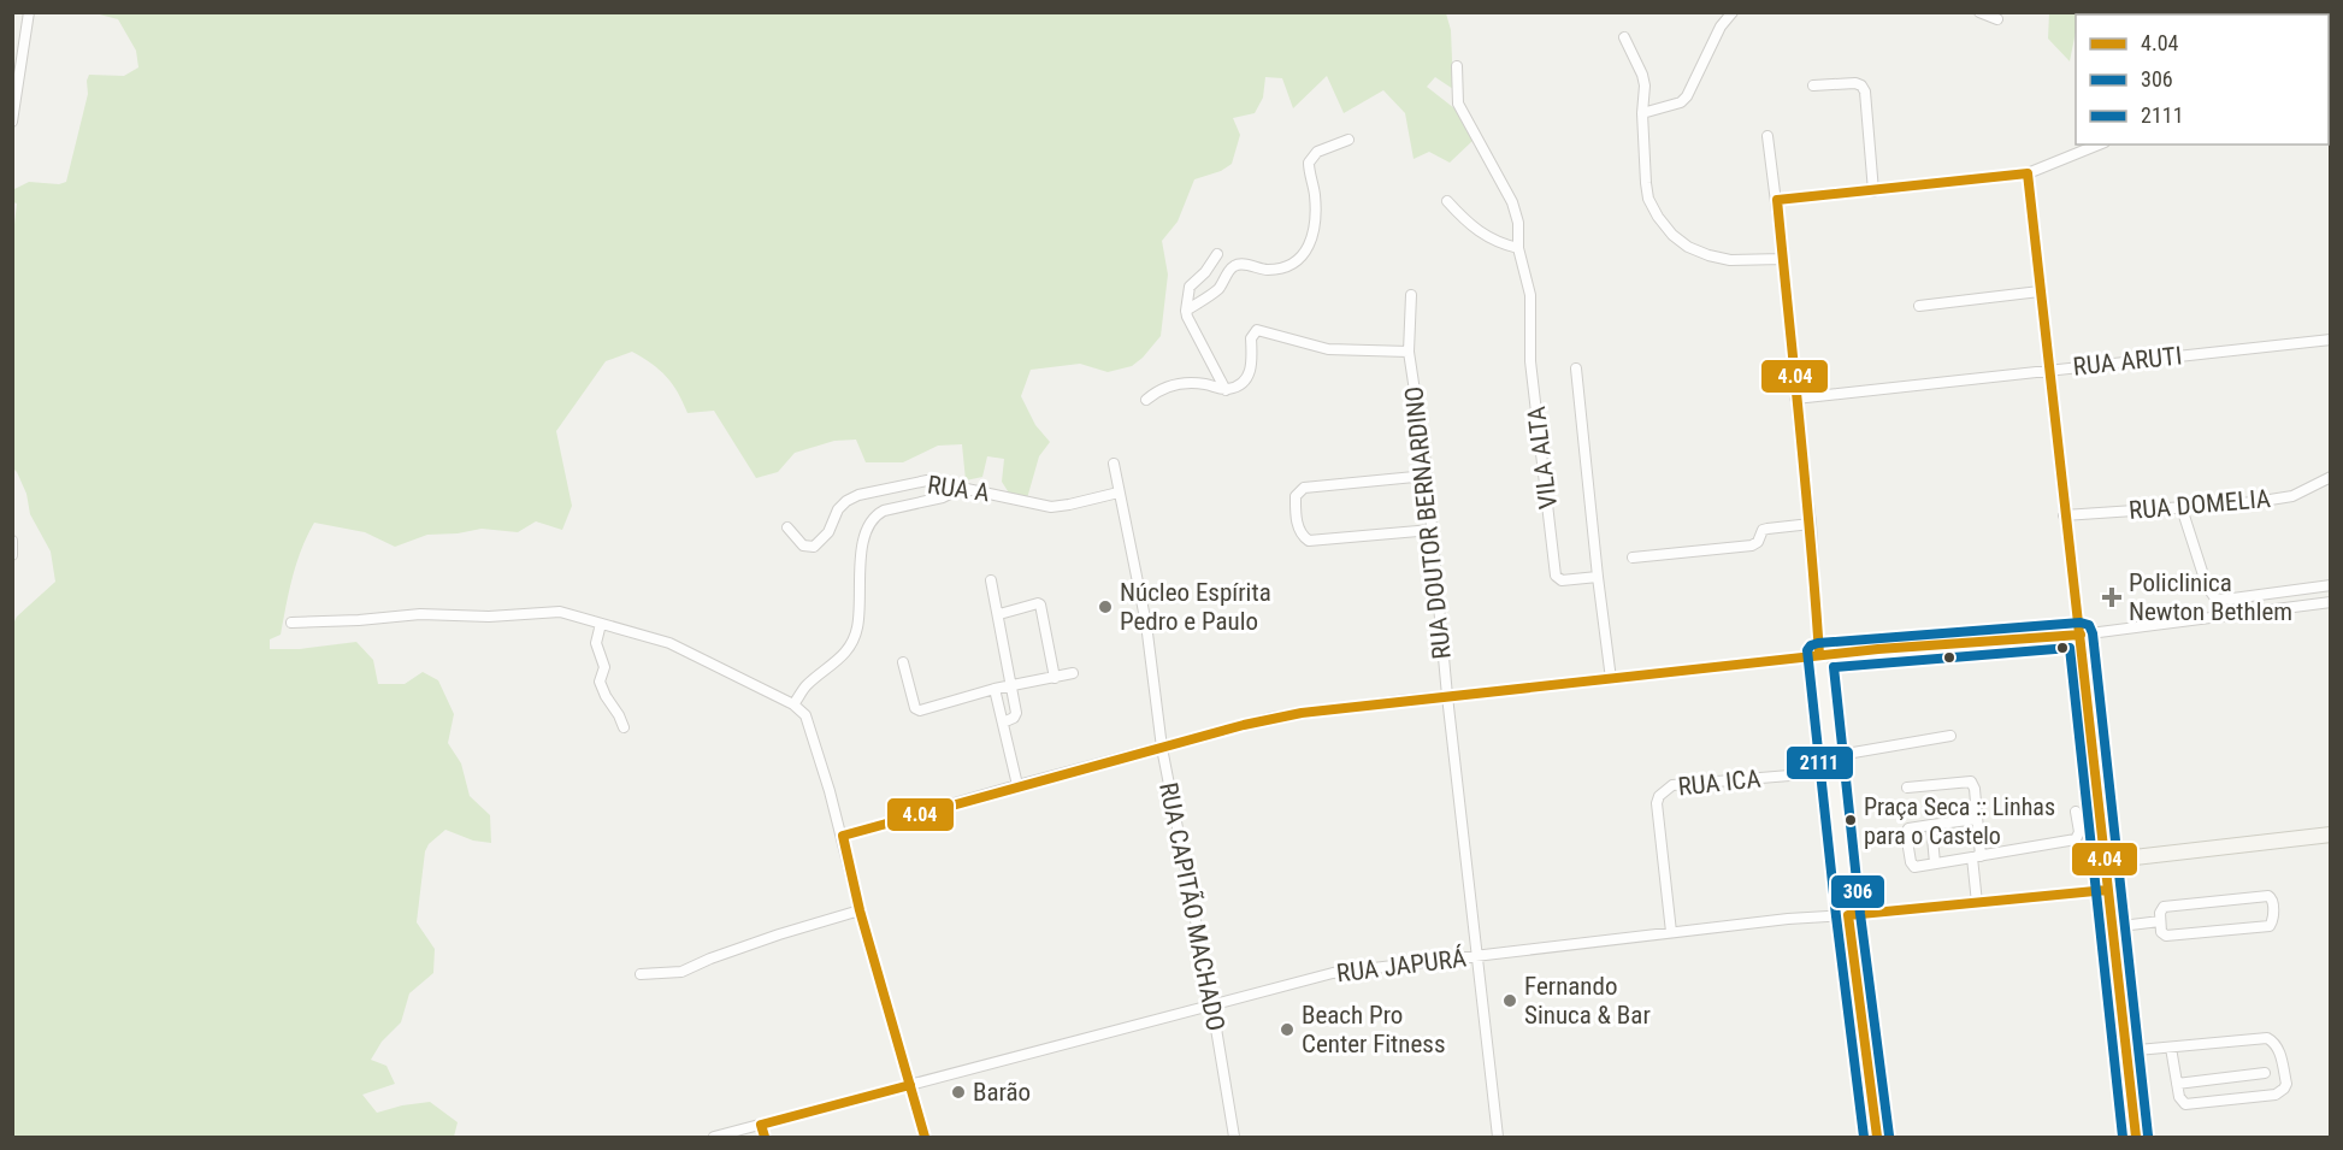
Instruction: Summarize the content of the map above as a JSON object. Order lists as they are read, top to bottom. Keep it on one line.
{"streets":{"street":["RUA ARUTI","VILA ALTA","RUA A","RUA DOMELIA","RUA DOUTOR BERNARDINO","RUA ICA","RUA CAPITÃO MACHADO","RUA JAPURÁ"]},"crossings":[["RUA A","RUA CAPITÃO MACHADO"],["RUA DOUTOR BERNARDINO","RUA JAPURÁ"],["RUA ICA","RUA JAPURÁ"],["RUA CAPITÃO MACHADO","RUA JAPURÁ"]],"places":{"health":["Policlinica Newton Bethlem"],"other":["Núcleo Espírita Pedro e Paulo","Praça Seca :: Linhas para o Castelo","Fernando Sinuca & Bar","Beach Pro Center Fitness","Barão"]},"lines":["transit line 4.04","transit line 2111","transit line 306"],"legend":["4.04","306","2111"]}
